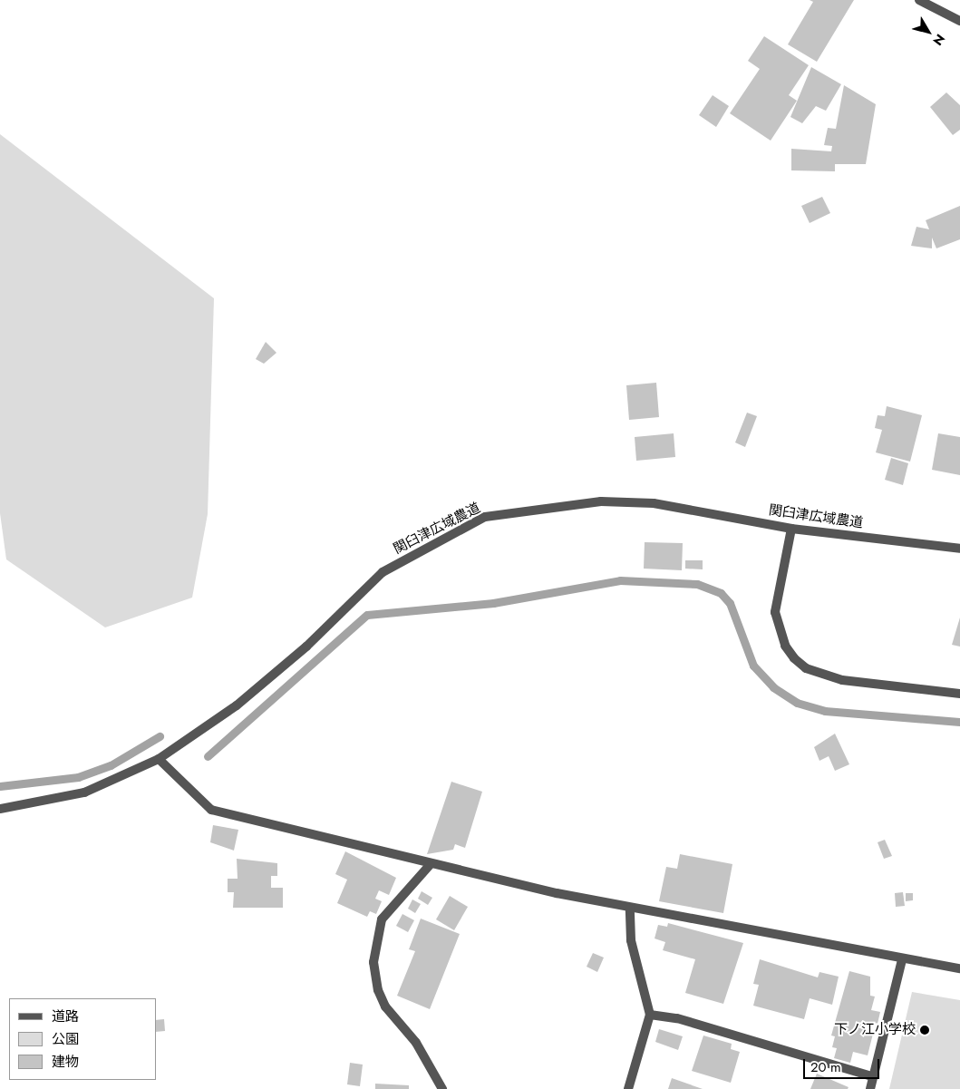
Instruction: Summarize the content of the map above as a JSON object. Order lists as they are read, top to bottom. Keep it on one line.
{"streets":{"street":["関臼津広域農道"]},"places":["下ノ江小学校"],"legend":["道路","公園","建物"],"scale_bar":"20 m","north":"bottom right"}
